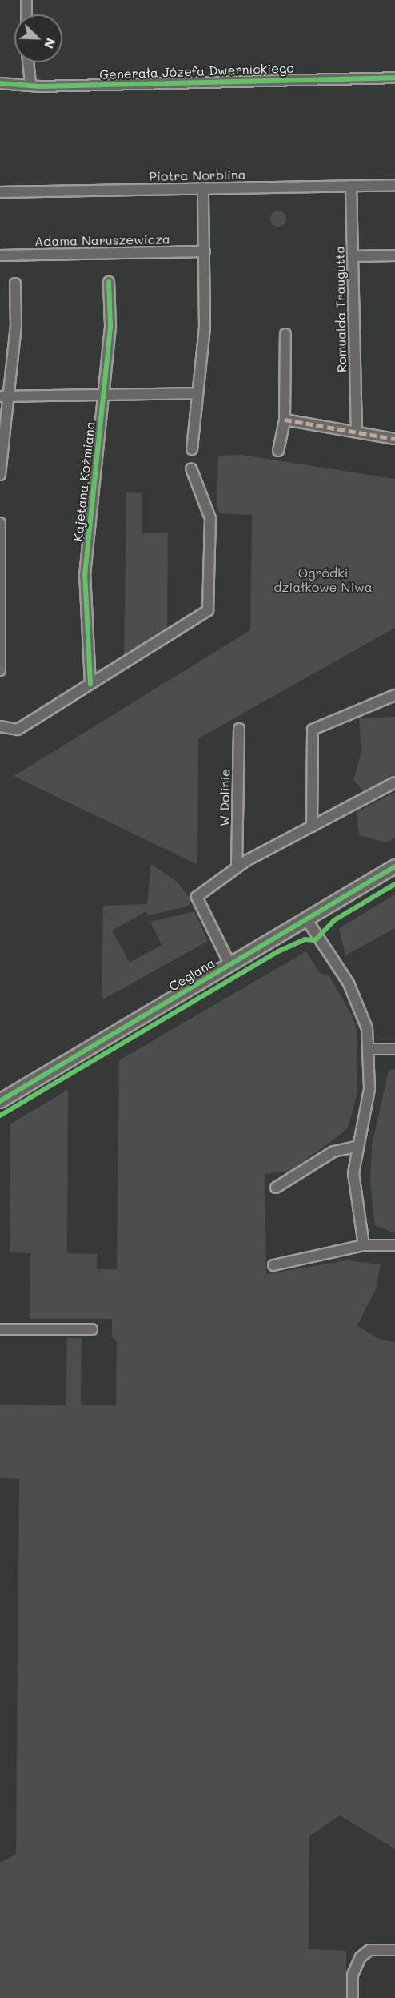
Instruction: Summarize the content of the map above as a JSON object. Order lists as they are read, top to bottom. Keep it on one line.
{"streets":{"street":["Generała Józefa Dwernickiego","Piotra Norblina","Adama Naruszewicza","Romualda Traugutta","Kajetana Koźmiana","W Dolinie","Ceglana"]},"crossings":[["Piotra Norblina","Romualda Traugutta"]],"parks":["Ogródki działkowe Niwa"],"north":"bottom right"}
